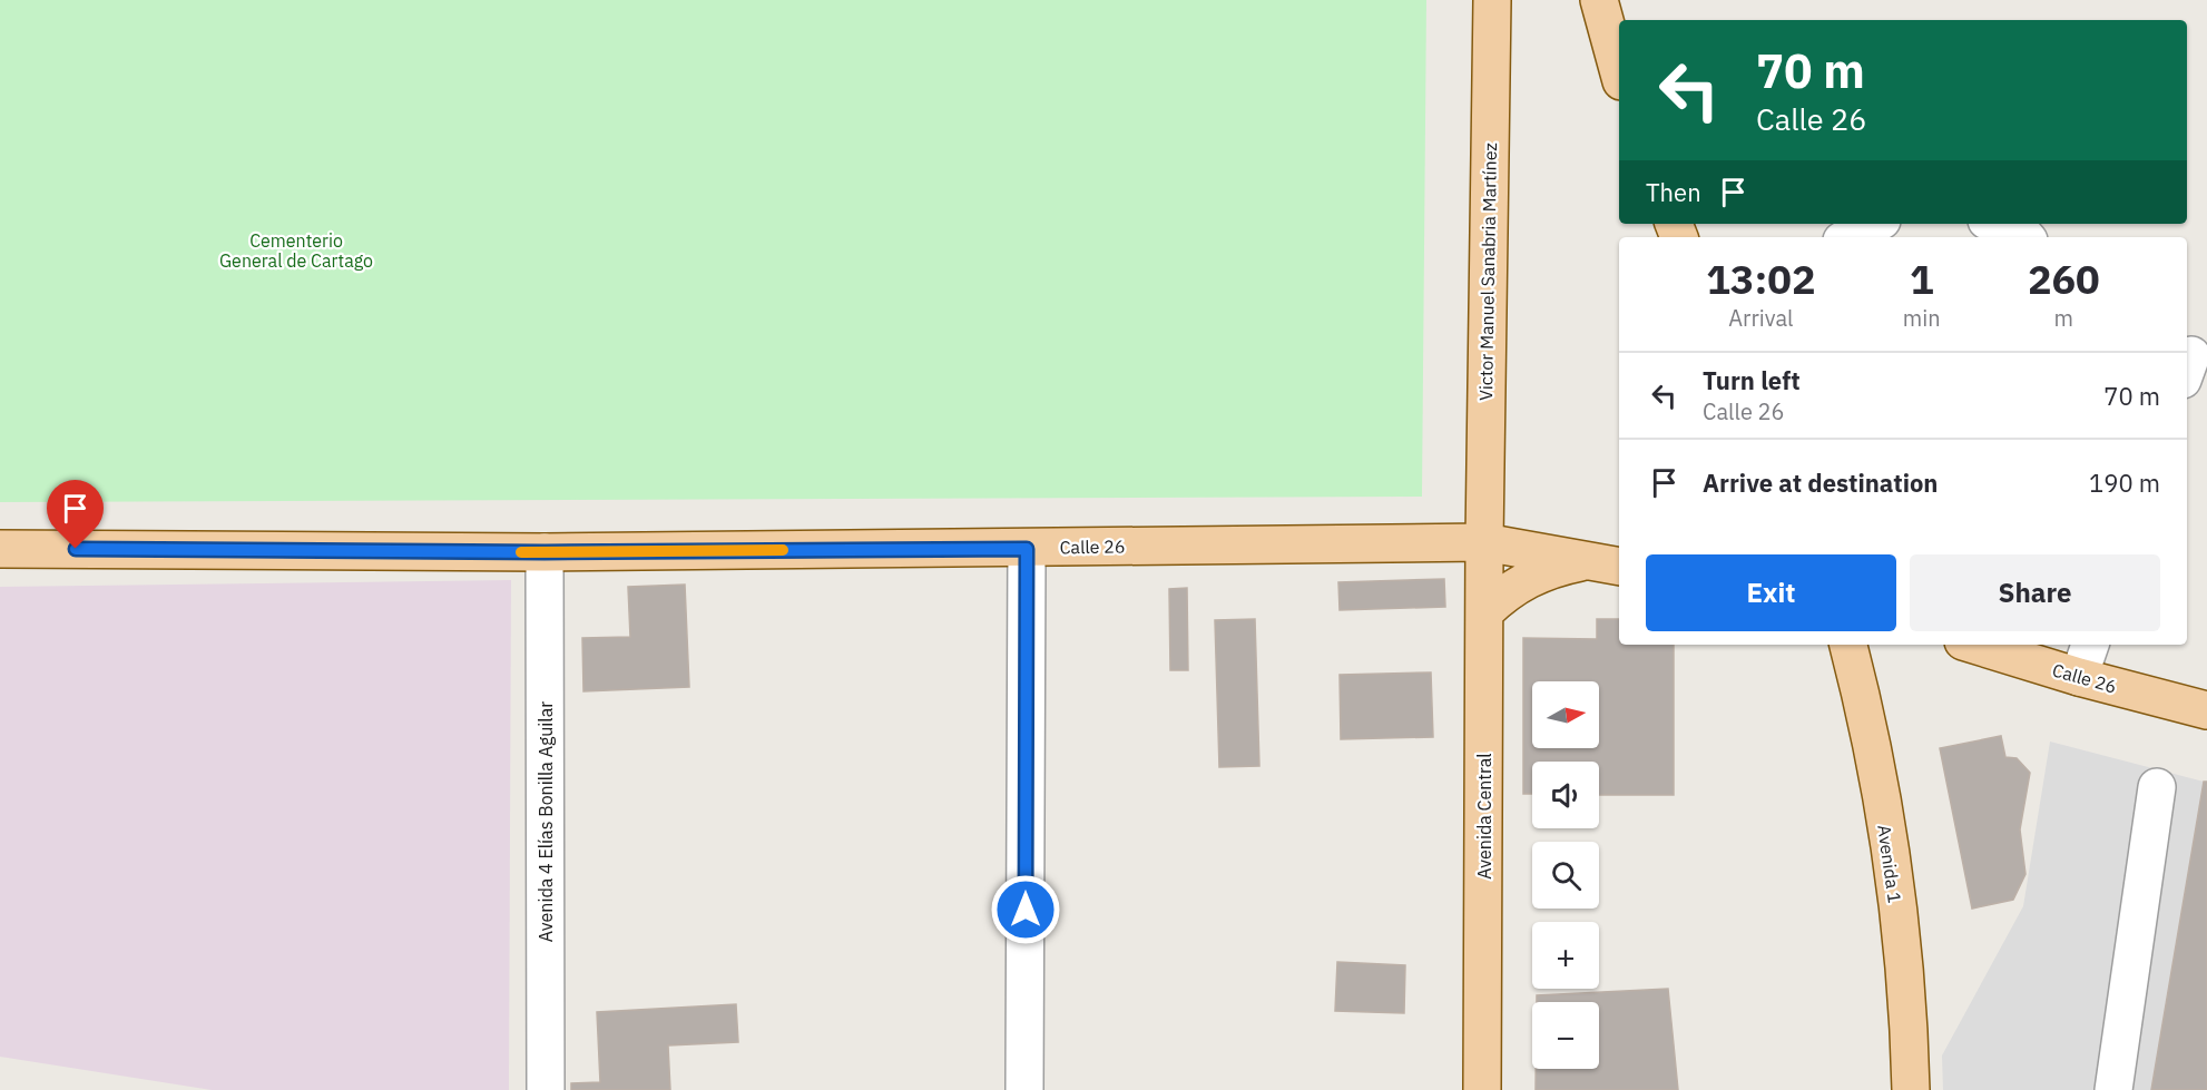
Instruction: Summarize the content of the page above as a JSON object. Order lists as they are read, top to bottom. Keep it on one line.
{"streets":{"main road":["Victor Manuel Sanabria Martínez","Calle 26","Avenida Central","Avenida 1"],"street":["Avenida 4 Elías Bonilla Aguilar"]},"crossings":[["Victor Manuel Sanabria Martínez","Calle 26"],["Victor Manuel Sanabria Martínez","Avenida Central"],["Calle 26","Avenida Central"],["Calle 26","Avenida 4 Elías Bonilla Aguilar"]],"parks":["Cementerio General de Cartago"],"north":"right","page":{"turn":["70 m","Calle 26"],"then":"Then","eta":["13:02","Arrival","1","min","260","m"],"list":[{"name":"Turn left","note":"Calle 26","value":"70 m"},{"name":"Arrive at destination","value":"190 m"}],"buttons":["Exit","Share"],"map_buttons":["+","−"]}}
